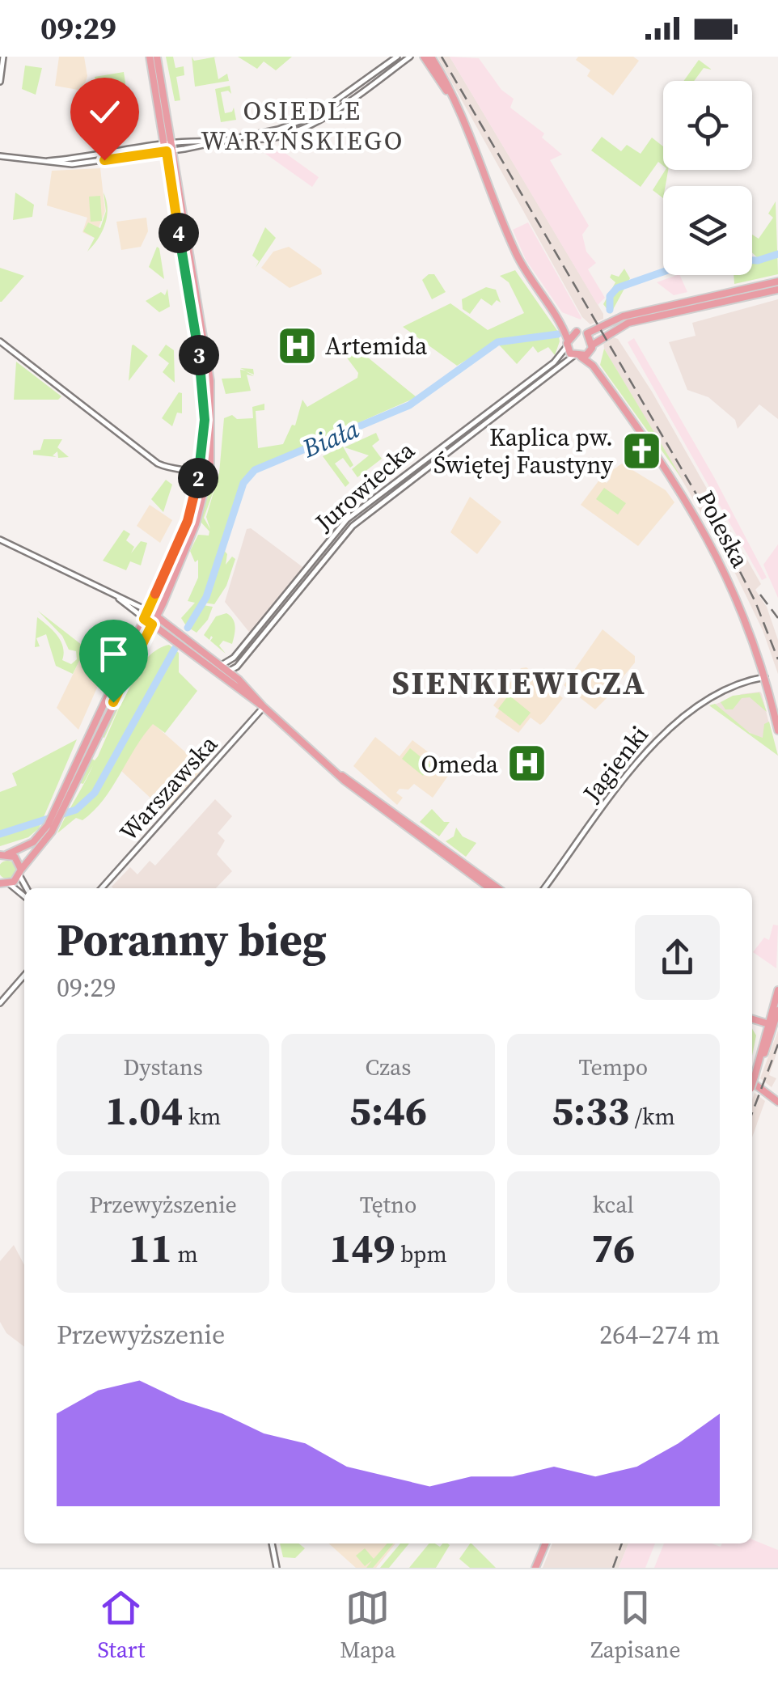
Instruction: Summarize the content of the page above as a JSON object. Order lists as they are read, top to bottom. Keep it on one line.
{"streets":{"main road":["Poleska"],"street":["Jurowiecka","Jagienki","Warszawska"]},"crossings":[["Jurowiecka","Poleska"],["Poleska","Jagienki"]],"districts":["OSIEDLE WARYŃSKIEGO","SIENKIEWICZA"],"water":["Biała"],"places":{"hospital":["Artemida","Omeda"],"church":["Kaplica pw. Świętej Faustyny"]},"page":{"status":"09:29","pins":["4","3","2"],"heading":["Poranny bieg","09:29"],"stats":[["Dystans","1.04 km"],["Czas","5:46"],["Tempo","5:33 /km"],["Przewyższenie","11 m"],["Tętno","149 bpm"],["kcal","76"]],"chart":["Przewyższenie","264–274 m"],"tabs":["Start","Mapa","Zapisane"]}}
